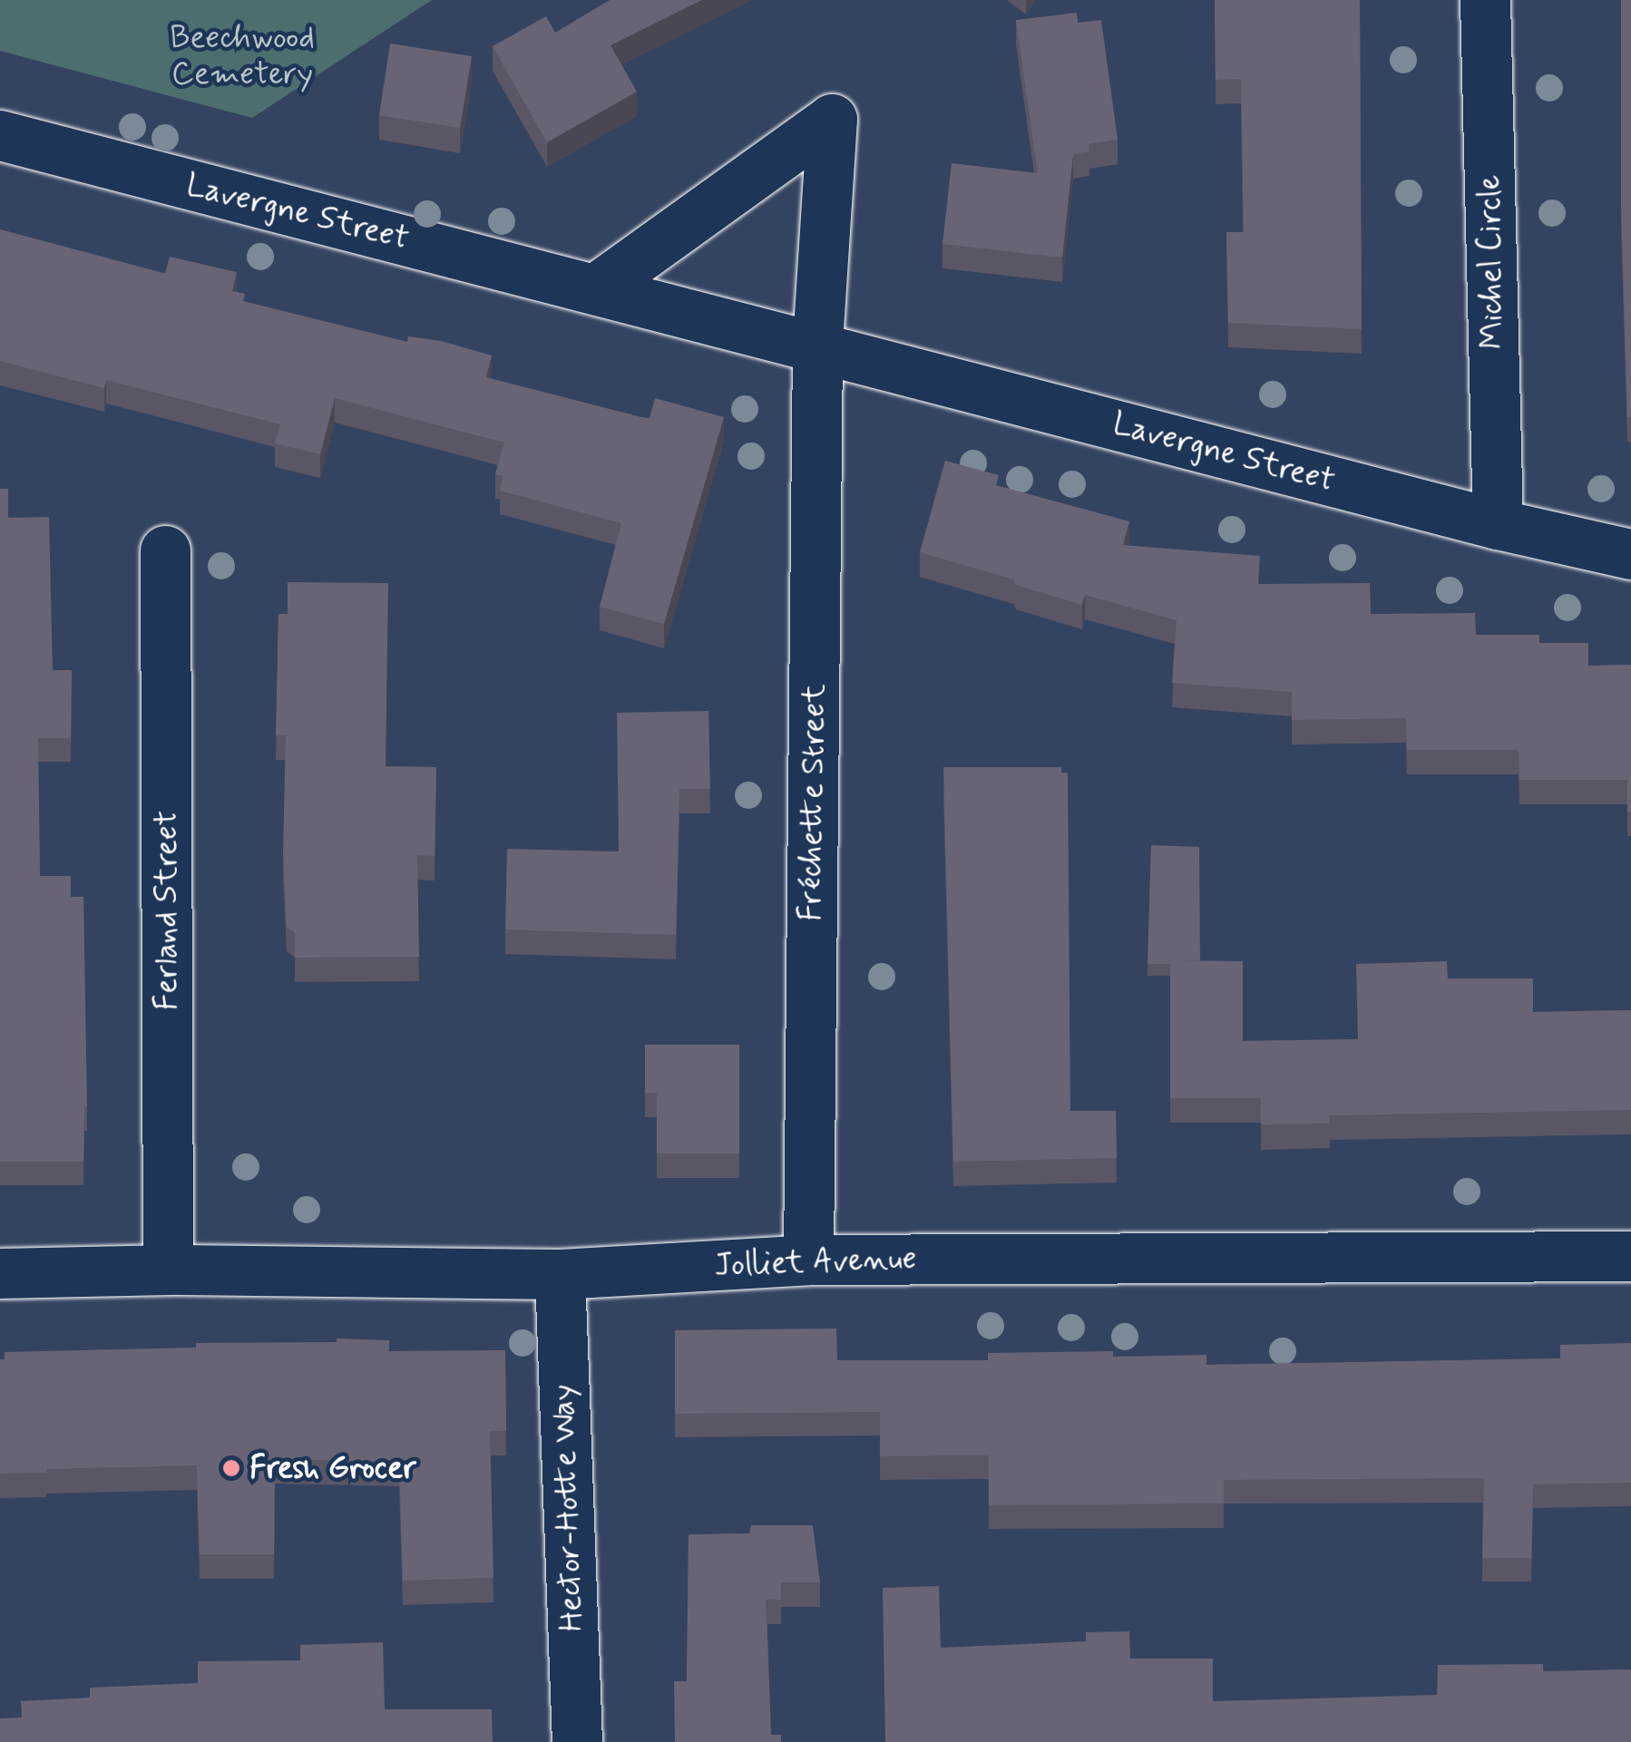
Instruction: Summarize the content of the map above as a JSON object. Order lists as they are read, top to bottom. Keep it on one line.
{"streets":{"street":["Lavergne Street","Michel Circle","Fréchette Street","Ferland Street","Jolliet Avenue","Hector-Hotte Way"]},"crossings":[["Lavergne Street","Michel Circle"],["Lavergne Street","Fréchette Street"],["Fréchette Street","Jolliet Avenue"],["Ferland Street","Jolliet Avenue"],["Jolliet Avenue","Hector-Hotte Way"]],"parks":["Beechwood Cemetery"],"places":["Fresh Grocer"]}
